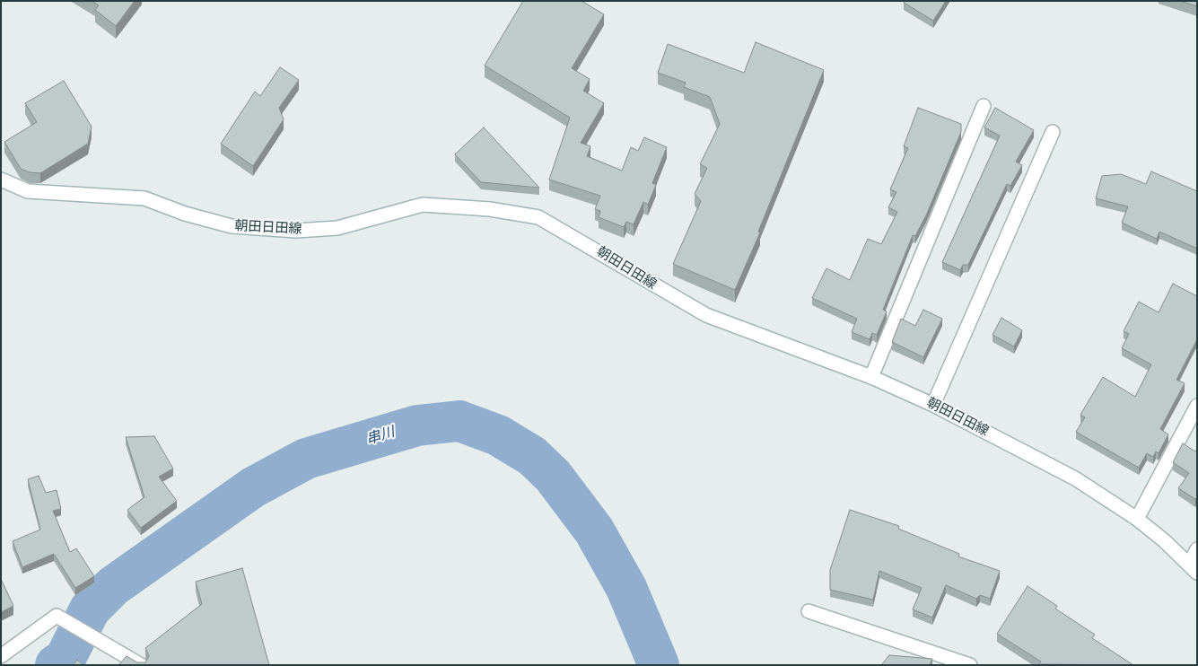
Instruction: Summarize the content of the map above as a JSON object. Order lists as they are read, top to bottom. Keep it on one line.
{"streets":{"main road":["朝田日田線"]},"water":["串川"]}
